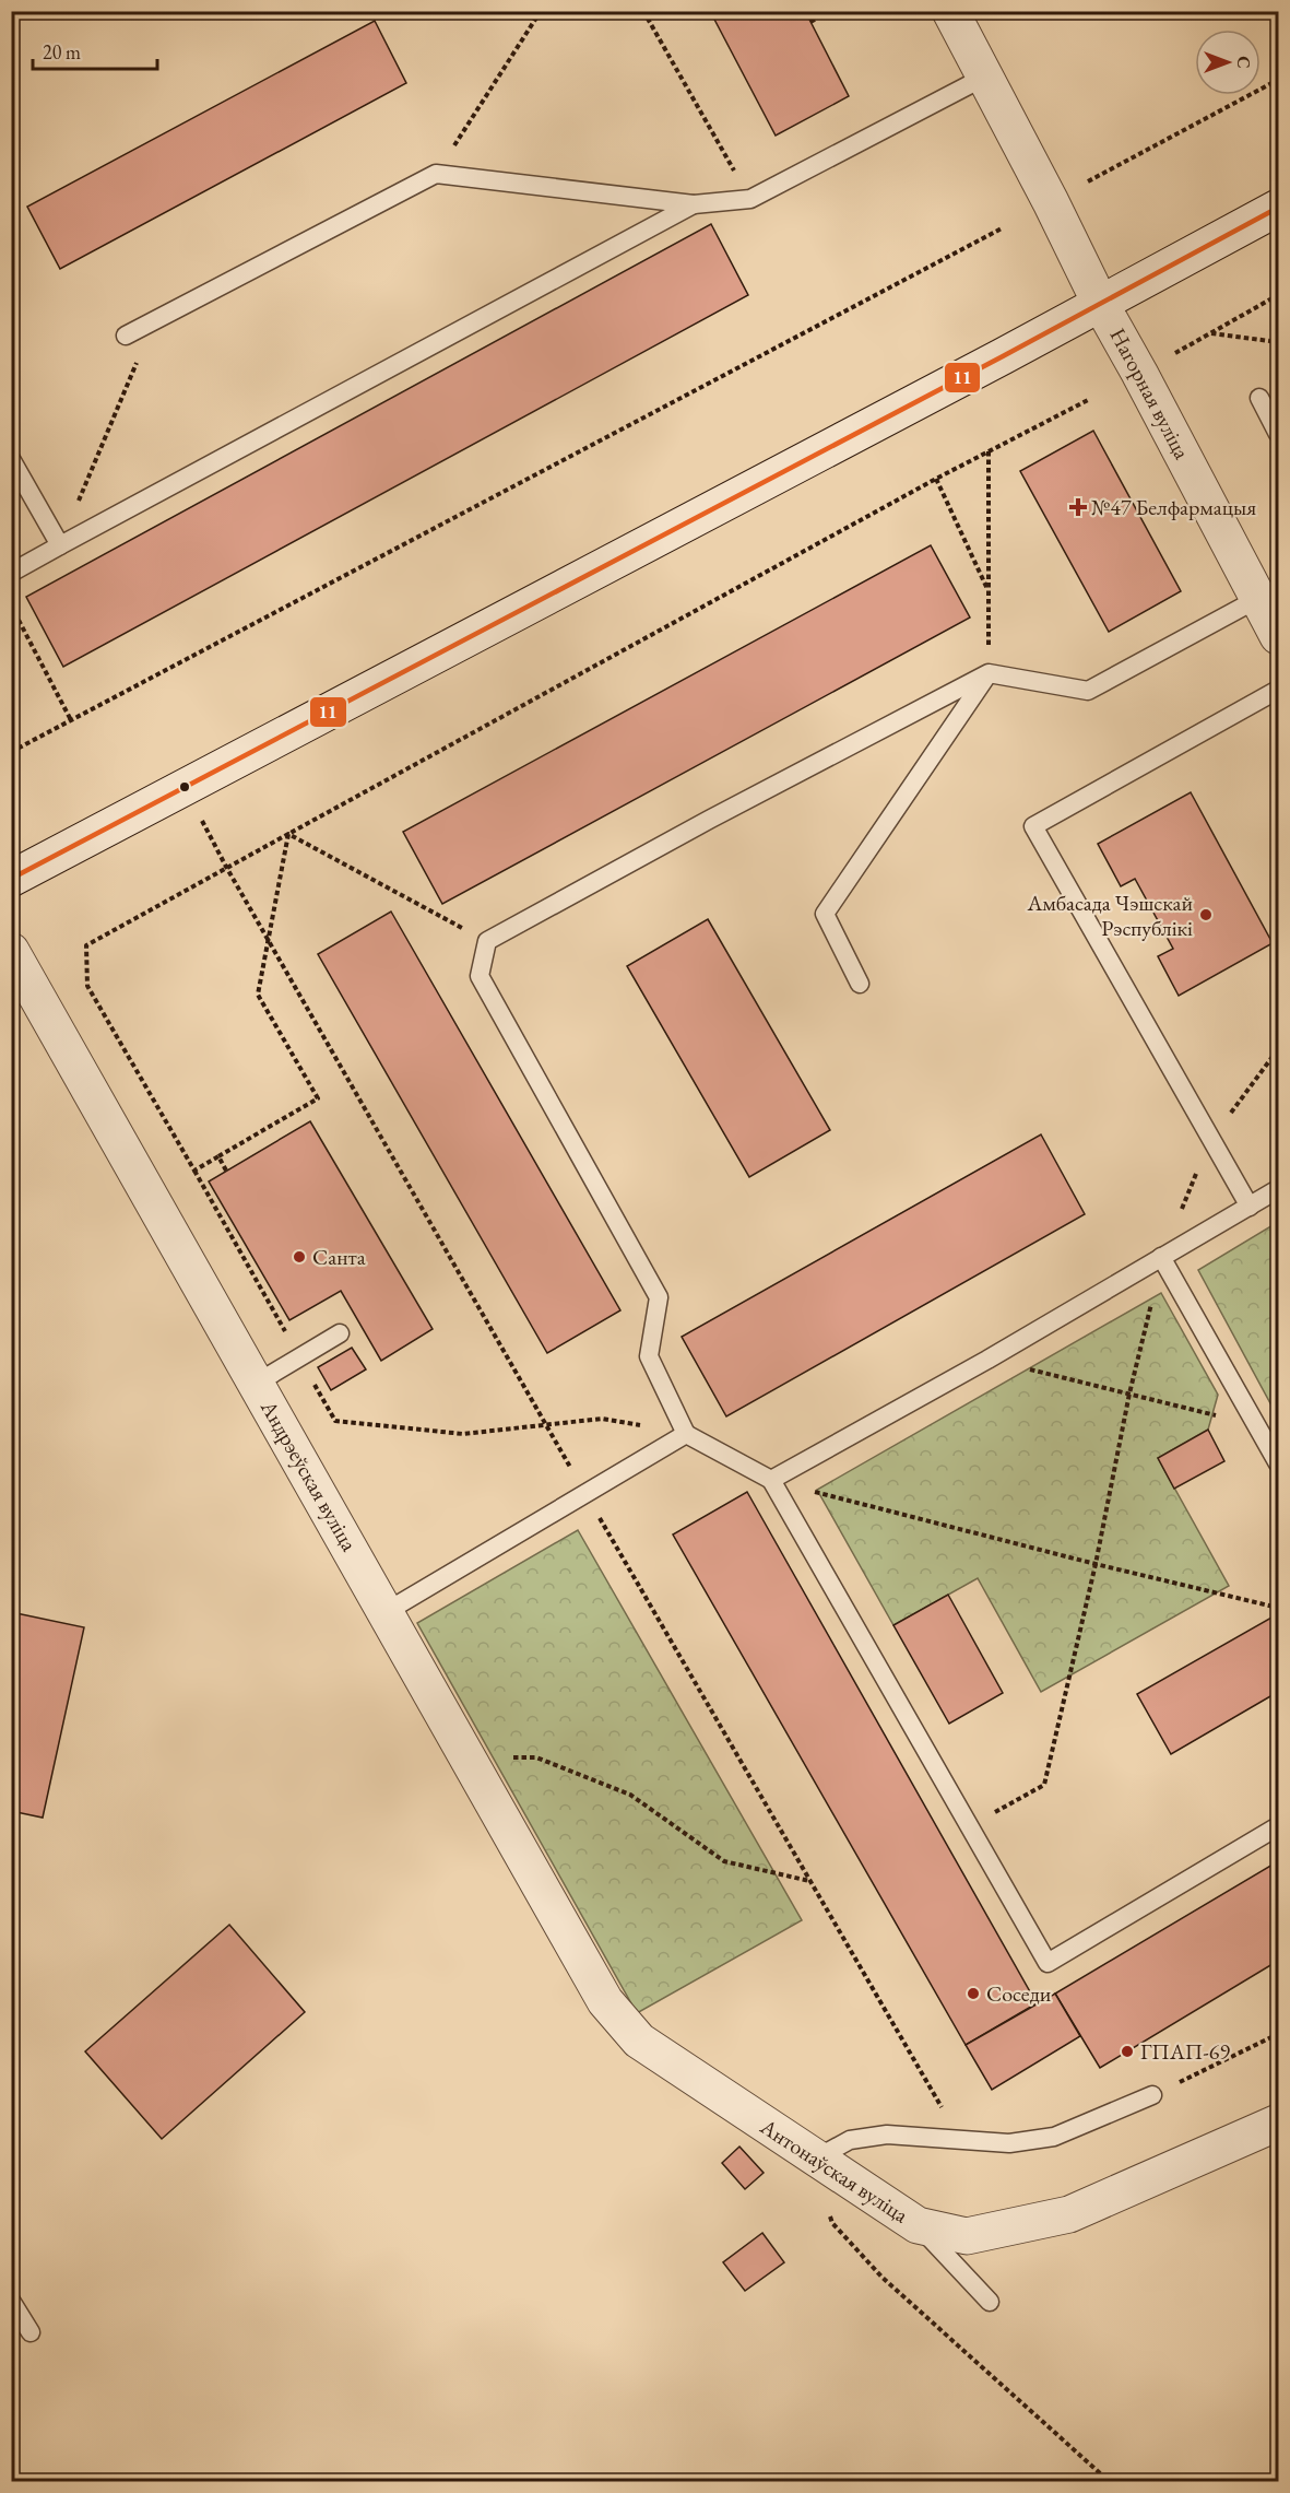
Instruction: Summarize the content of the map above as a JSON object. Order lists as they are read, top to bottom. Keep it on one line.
{"streets":{"street":["Нагорная вуліца","Андрэеўская вуліца","Антонаўская вуліца"]},"crossings":[["Андрэеўская вуліца","Антонаўская вуліца"]],"places":{"health":["№47 Белфармацыя"],"other":["Амбасада Чэшскай Рэспублікі","Санта","Соседи","ГПАП-69"]},"lines":["transit line 11"],"scale_bar":"20 m","north":"right"}
